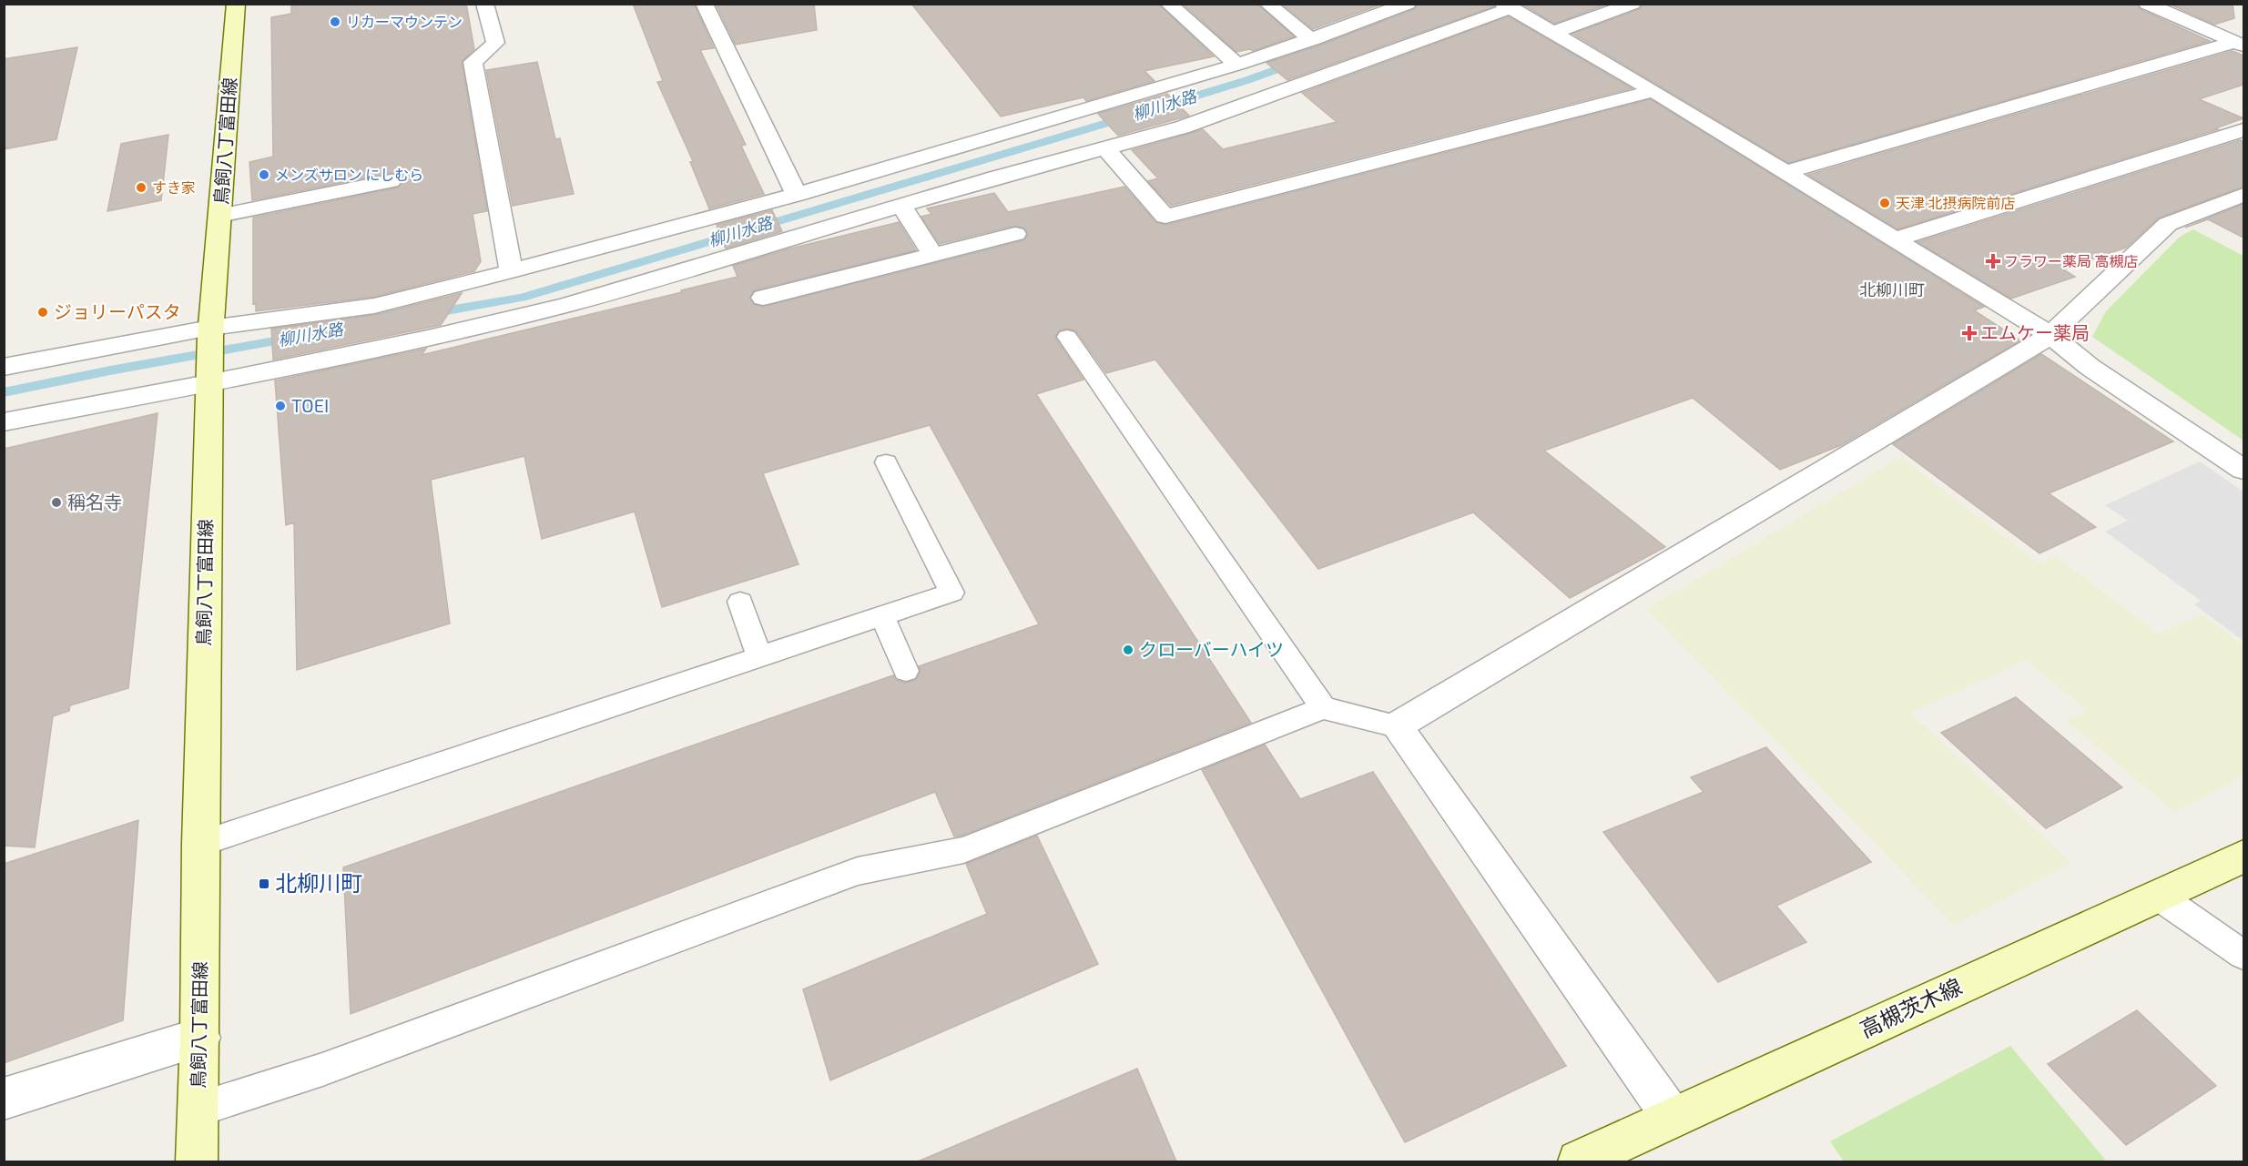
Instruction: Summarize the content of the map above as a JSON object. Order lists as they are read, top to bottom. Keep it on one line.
{"streets":{"main road":["鳥飼八丁富田線","高槻茨木線"]},"districts":["北柳川町"],"water":["柳川水路"],"places":{"other":["リカーマウンテン","メンズサロン にしむら","すき家","天津 北摂病院前店","ジョリーパスタ","TOEI","稱名寺","クローバーハイツ"],"health":["フラワー薬局 高槻店","エムケー薬局"],"transit":["北柳川町"]}}
